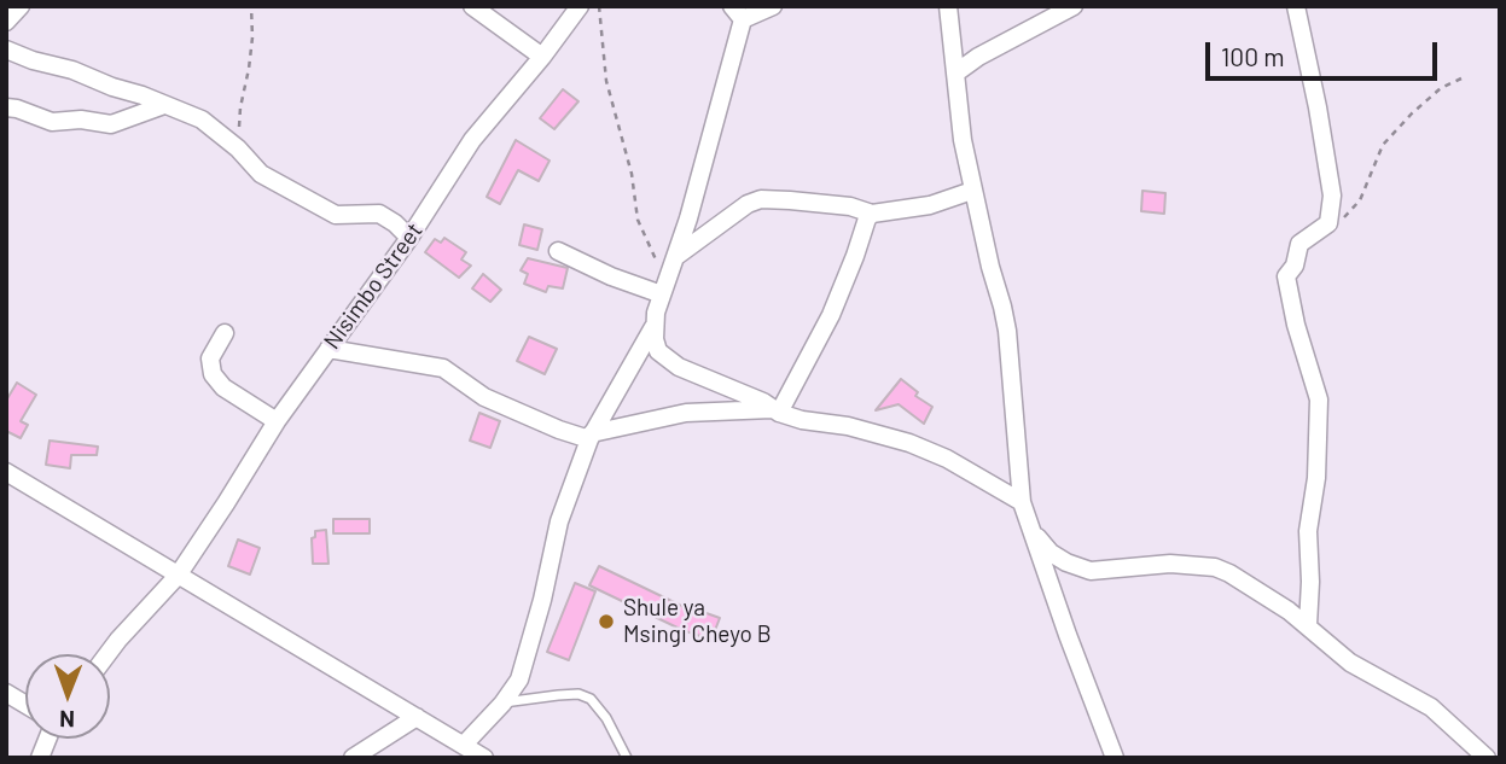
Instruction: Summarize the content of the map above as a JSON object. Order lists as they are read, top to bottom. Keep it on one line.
{"streets":{"street":["Nisimbo Street"]},"places":["Shule ya Msingi Cheyo B"],"scale_bar":"100 m","north":"bottom"}
